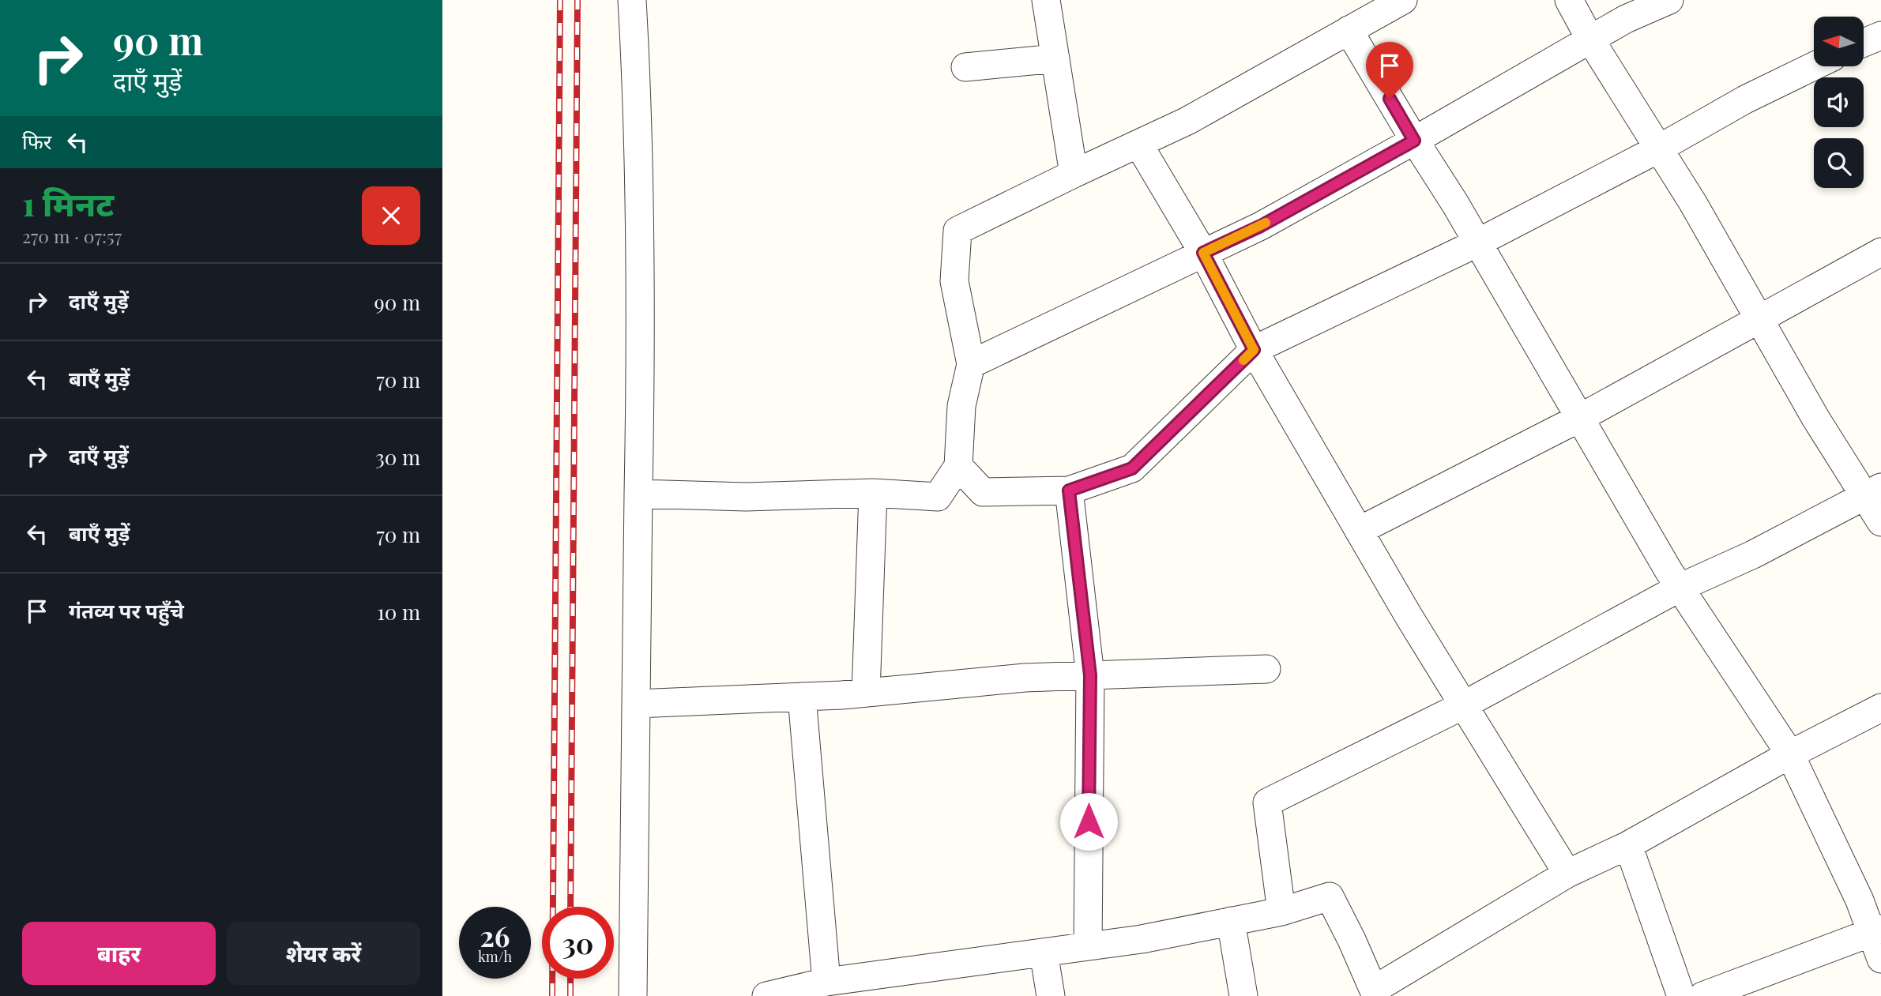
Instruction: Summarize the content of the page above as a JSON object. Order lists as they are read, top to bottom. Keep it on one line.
{"north":"left","page":{"turn":["90 m","दाएँ मुड़ें"],"then":"फिर","heading":["1 मिनट","270 m · 07:57"],"list":[{"name":"दाएँ मुड़ें","value":"90 m"},{"name":"बाएँ मुड़ें","value":"70 m"},{"name":"दाएँ मुड़ें","value":"30 m"},{"name":"बाएँ मुड़ें","value":"70 m"},{"name":"गंतव्य पर पहुँचे","value":"10 m"}],"speed":"26 km/h","limit":"30","buttons":["बाहर","शेयर करें"]}}
